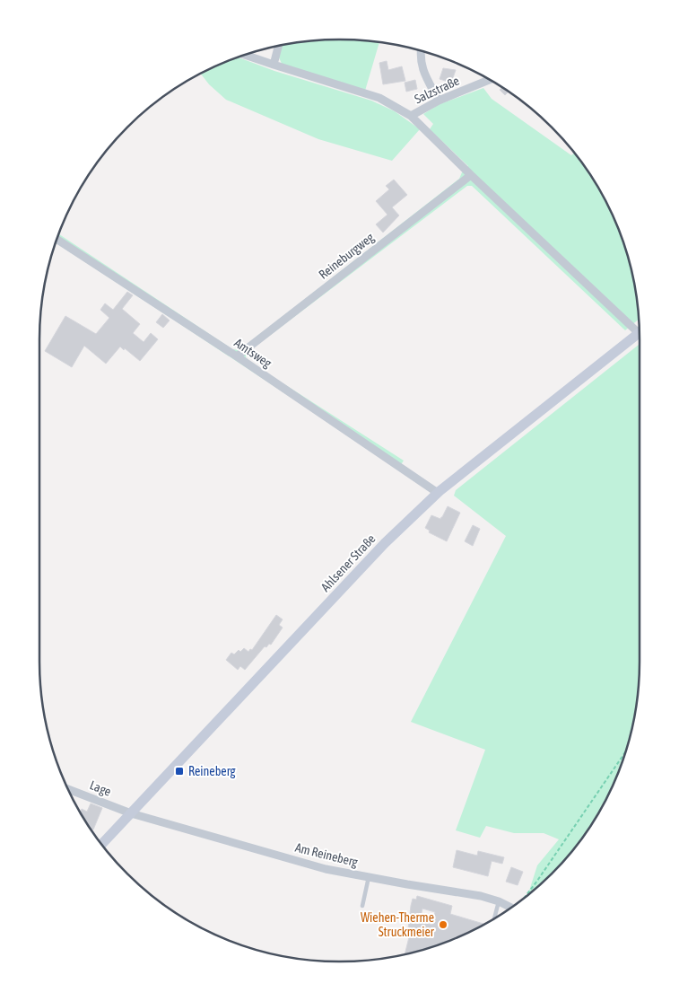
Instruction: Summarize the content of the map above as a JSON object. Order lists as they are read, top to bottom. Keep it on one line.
{"streets":{"main road":["Ahlsener Straße"],"street":["Salzstraße","Reineburgweg","Amtsweg","Lage","Am Reineberg"]},"crossings":[["Reineburgweg","Amtsweg"],["Amtsweg","Ahlsener Straße"],["Ahlsener Straße","Lage"],["Ahlsener Straße","Am Reineberg"],["Lage","Am Reineberg"]],"places":{"transit":["Reineberg"],"other":["Wiehen-Therme Struckmeier"]}}
